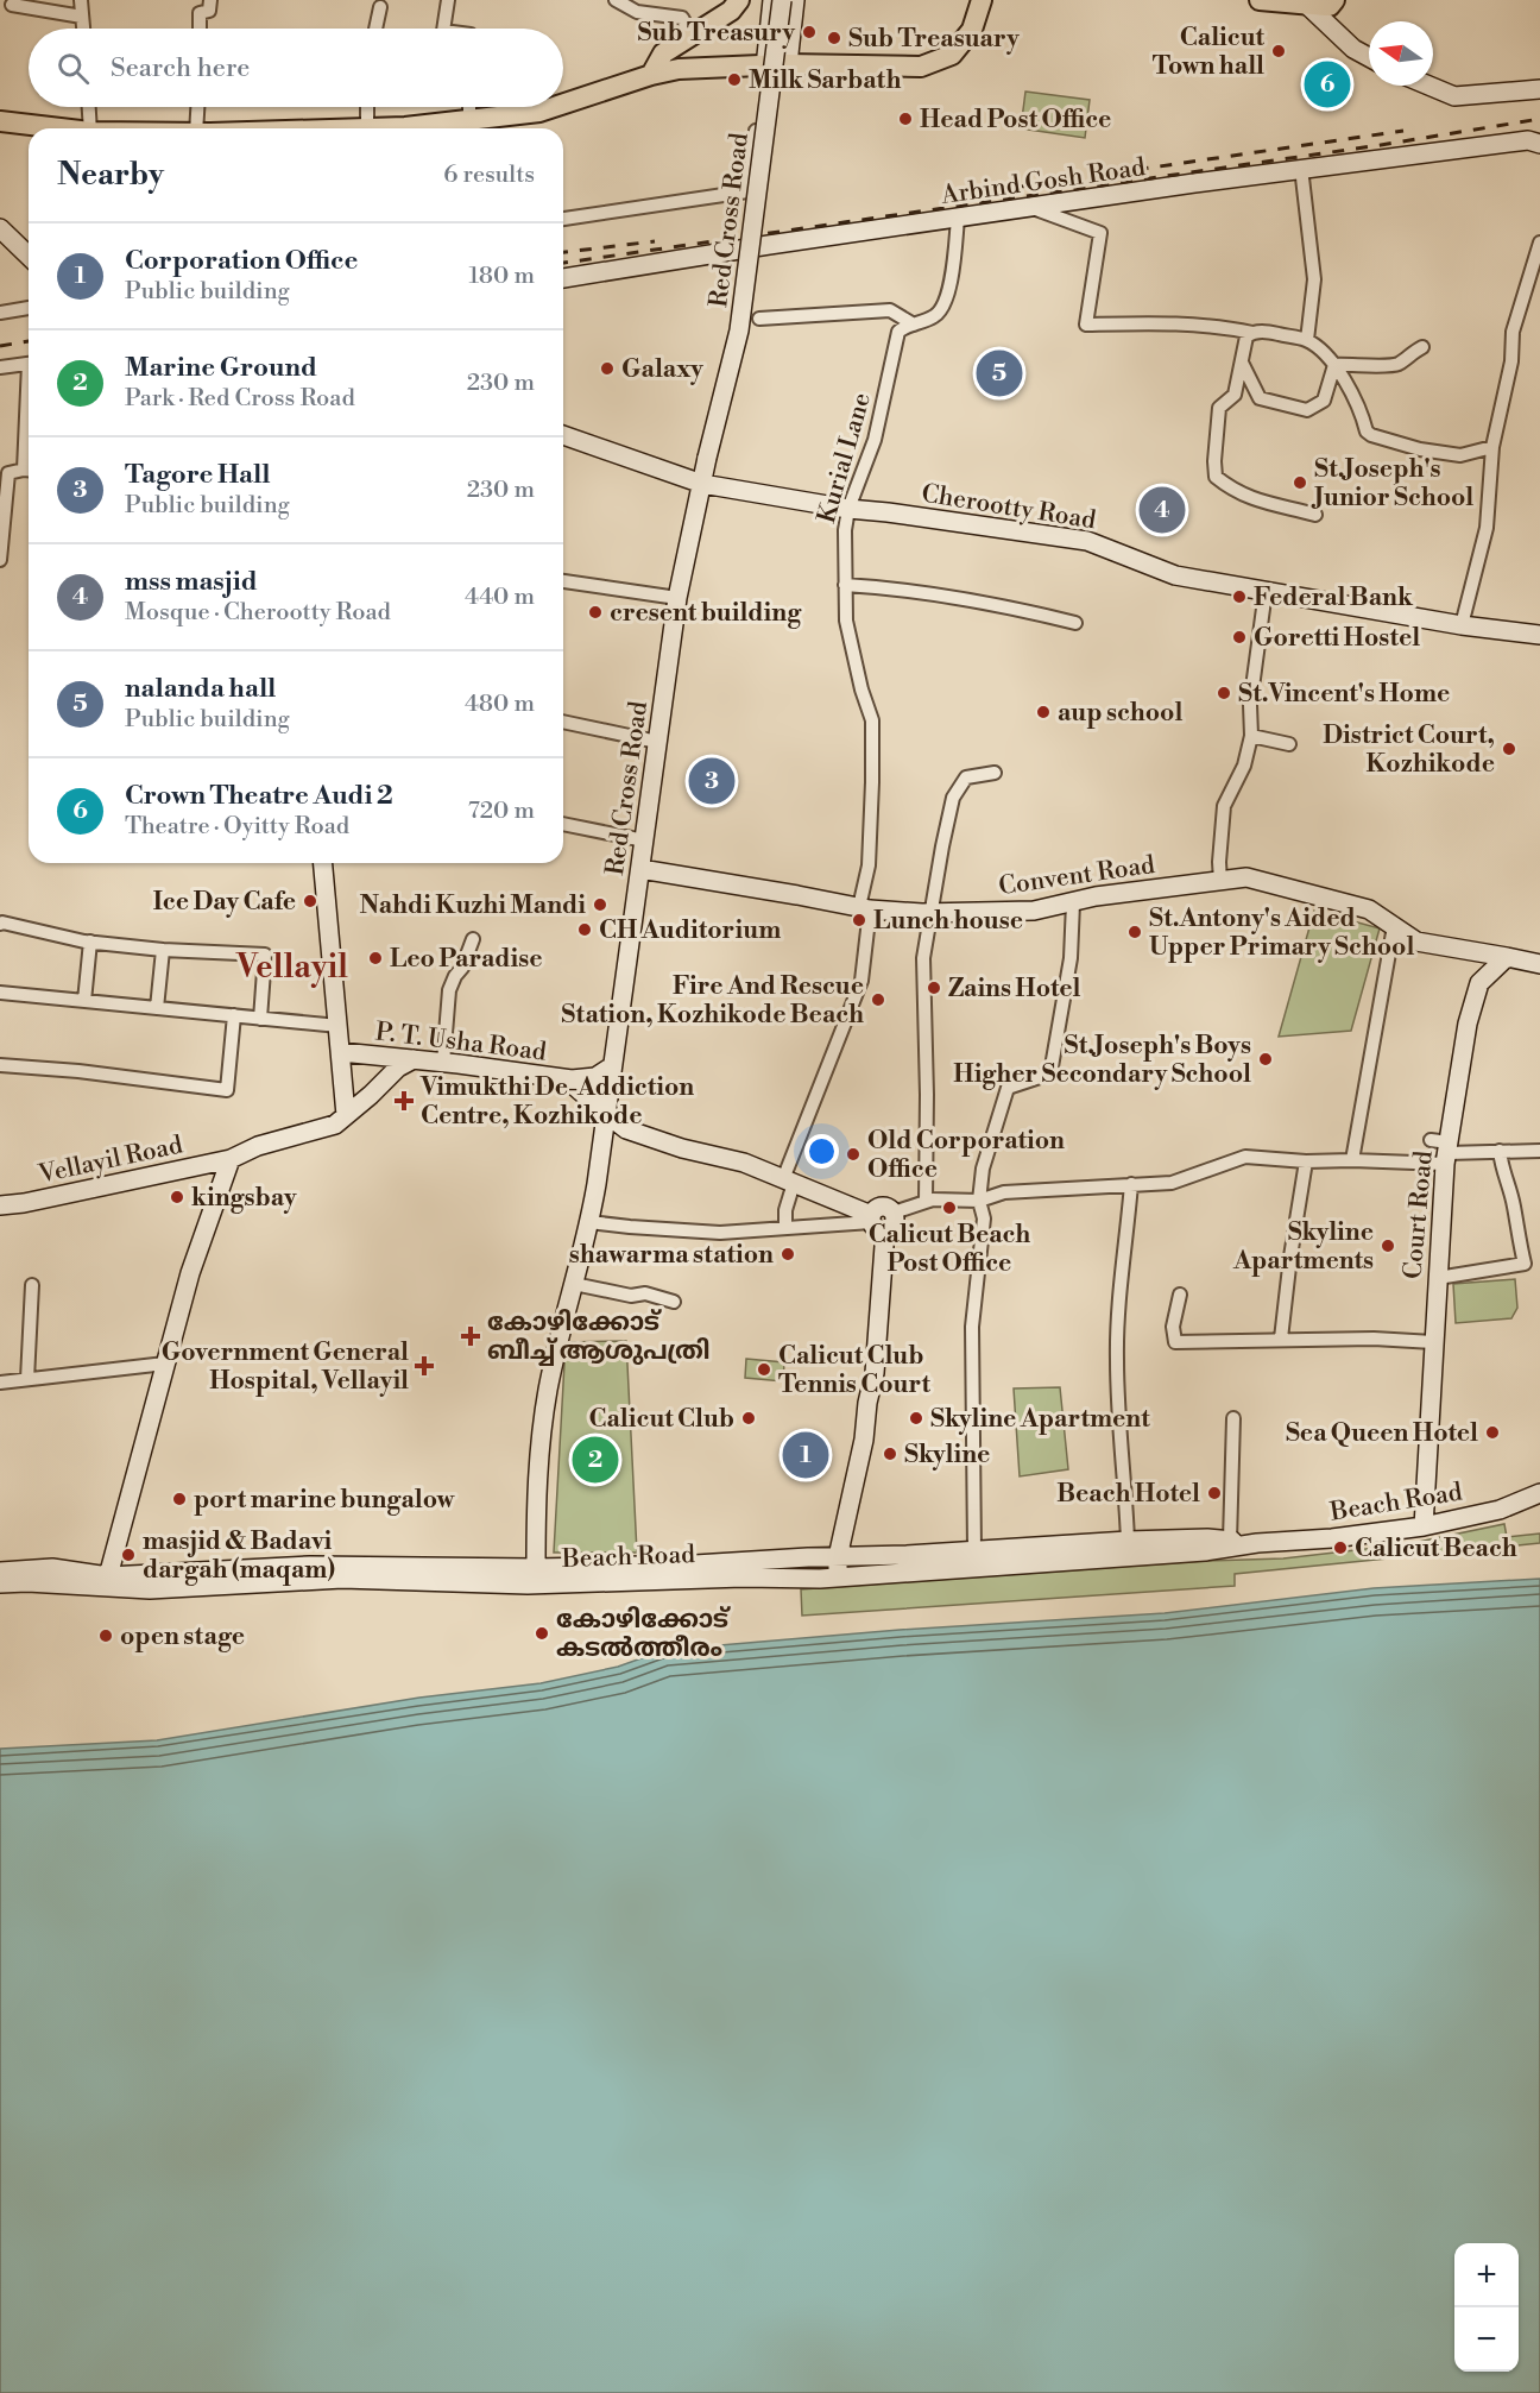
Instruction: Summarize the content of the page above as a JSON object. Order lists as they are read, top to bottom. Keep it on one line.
{"streets":{"street":["Arbind Gosh Road","Red Cross Road","Kurial Lane","Cherootty Road","Convent Road","P. T. Usha Road","Vellayil Road","Court Road","Beach Road"]},"crossings":[["Arbind Gosh Road","Kurial Lane"],["Red Cross Road","Cherootty Road"],["Red Cross Road","Convent Road"],["Red Cross Road","P. T. Usha Road"],["Red Cross Road","Beach Road"],["Kurial Lane","Cherootty Road"],["Kurial Lane","Convent Road"],["Kurial Lane","P. T. Usha Road"],["Convent Road","Court Road"],["P. T. Usha Road","Vellayil Road"],["Court Road","Beach Road"]],"districts":["Vellayil"],"places":{"other":["Sub Treasury","Sub Treasuary","Calicut Town hall","Milk Sarbath","Head Post Office","Galaxy","St.Joseph's Junior School","Federal Bank","cresent building","Goretti Hostel","St.Vincent's Home","aup school","District Court, Kozhikode","Ice Day Cafe","Nahdi Kuzhi Mandi","Lunch house","CH Auditorium","St.Antony's Aided Upper Primary School","Leo Paradise","Zains Hotel","Fire And Rescue Station, Kozhikode Beach","St.Joseph's Boys Higher Secondary School","Old Corporation Office","kingsbay","Calicut Beach Post Office","Skyline Apartments","shawarma station","Calicut Club Tennis Court","Calicut Club","Skyline Apartment","Sea Queen Hotel","Skyline","Beach Hotel","port marine bungalow","Calicut Beach","masjid & Badavi dargah (maqam)","കോഴിക്കോട് കടൽത്തീരം","open stage"],"health":["Vimukthi De-Addiction Centre, Kozhikode","കോഴിക്കോട് ബീച്ച് ആശുപത്രി","Government General Hospital, Vellayil"]},"north":"left","page":{"search":"Search here","pins":["6","5","4","3","1","2"],"heading":["Nearby","6 results"],"list":[{"mark":"1","name":"Corporation Office","note":"Public building","value":"180 m"},{"mark":"2","name":"Marine Ground","note":"Park · Red Cross Road","value":"230 m"},{"mark":"3","name":"Tagore Hall","note":"Public building","value":"230 m"},{"mark":"4","name":"mss masjid","note":"Mosque · Cherootty Road","value":"440 m"},{"mark":"5","name":"nalanda hall","note":"Public building","value":"480 m"},{"mark":"6","name":"Crown Theatre Audi 2","note":"Theatre · Oyitty Road","value":"720 m"}],"map_buttons":["+","−"]}}
